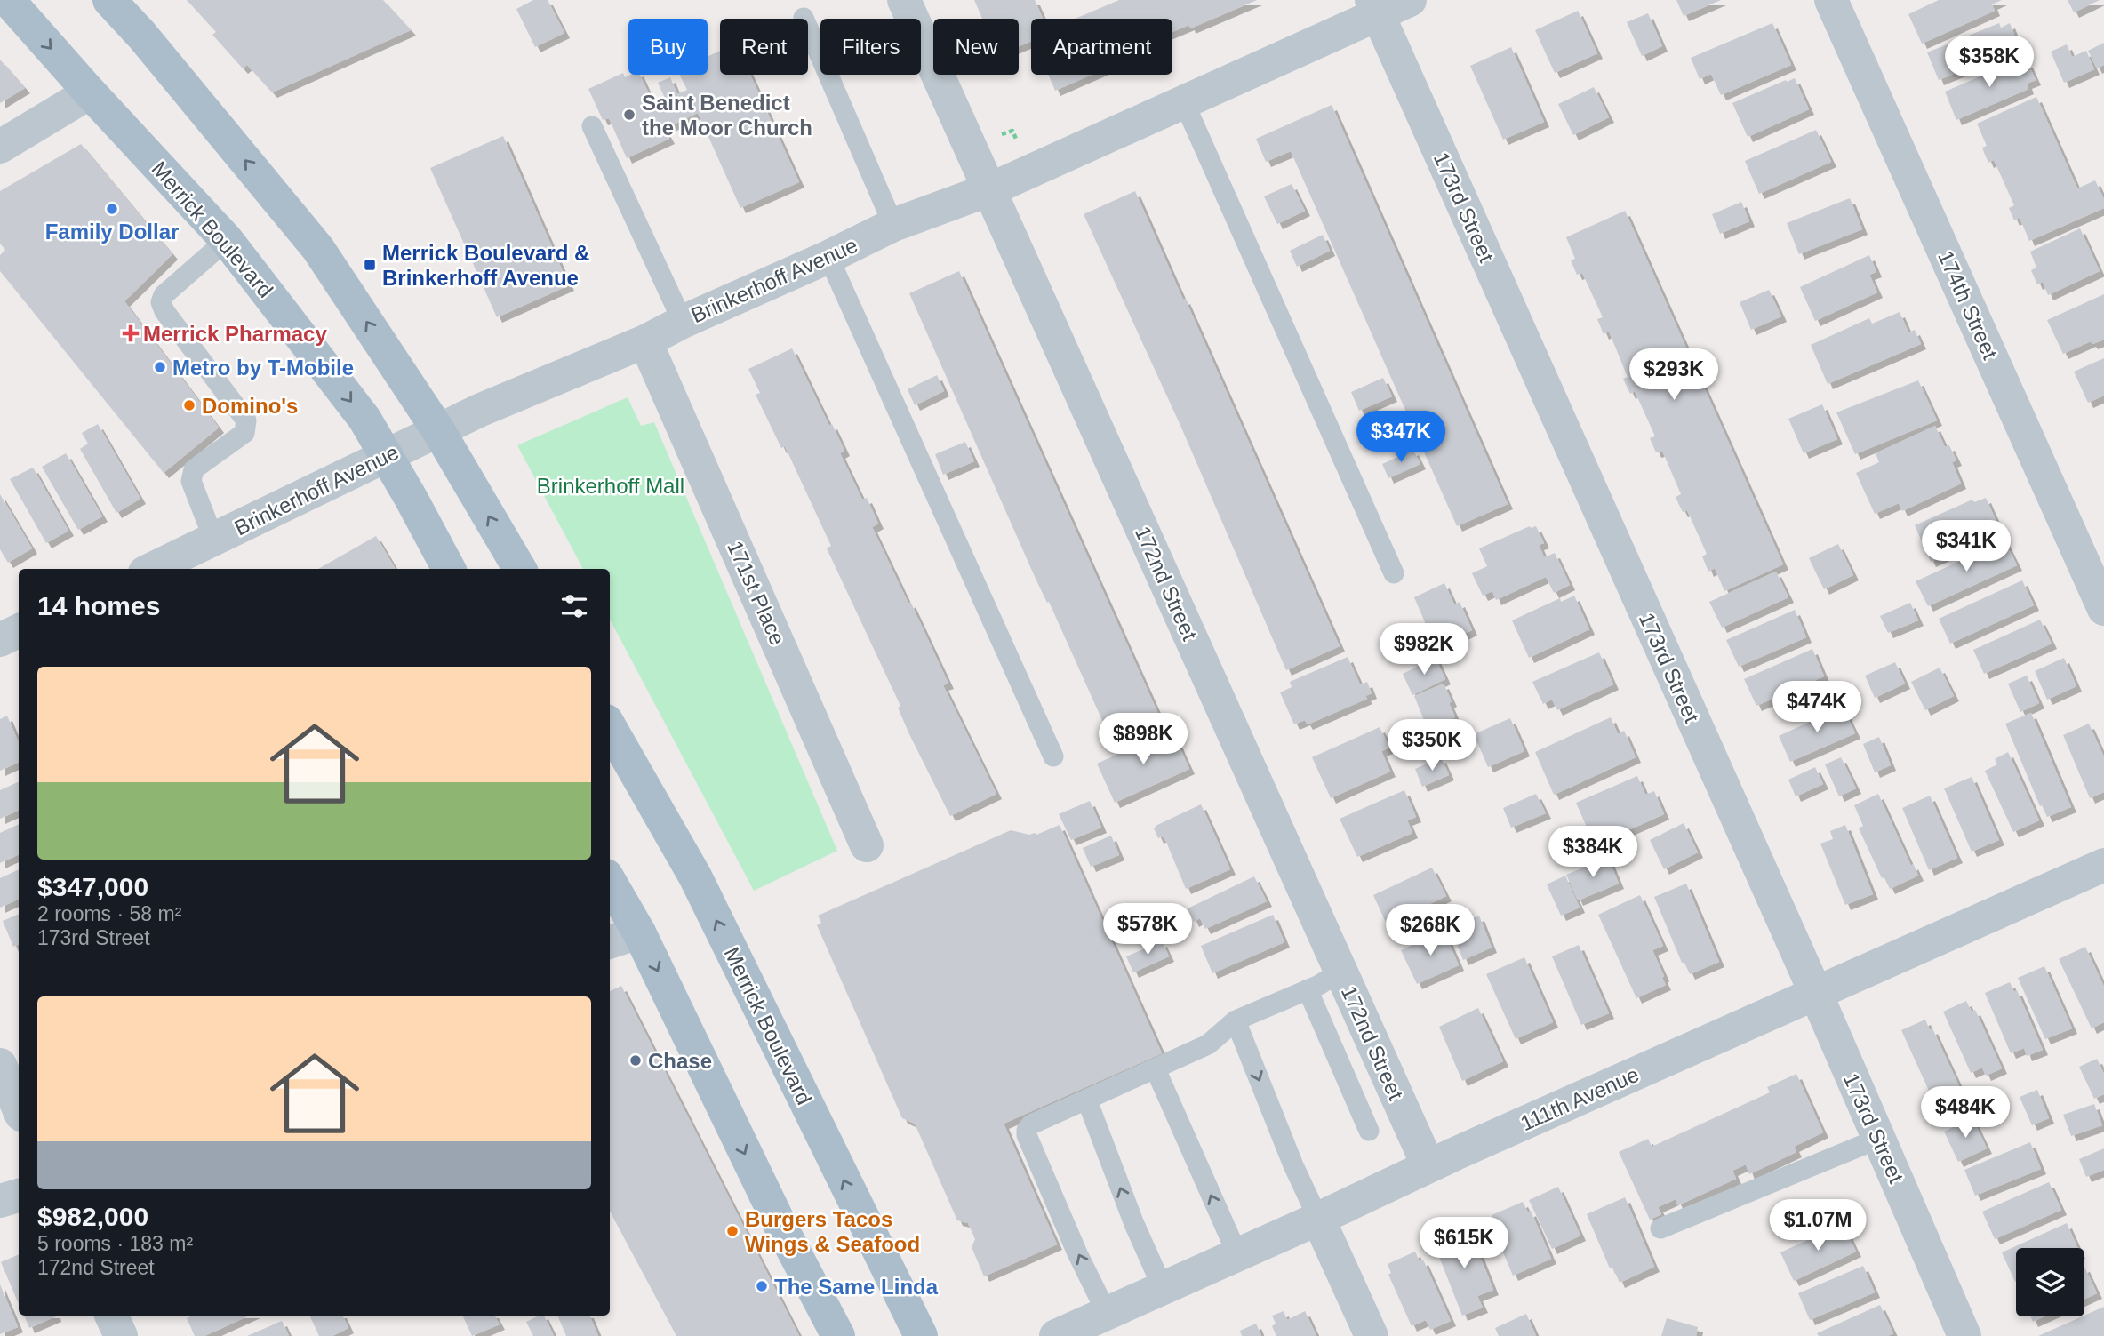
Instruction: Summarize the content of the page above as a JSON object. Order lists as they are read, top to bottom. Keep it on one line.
{"streets":{"main road":["Merrick Boulevard"],"street":["173rd Street","Brinkerhoff Avenue","174th Street","172nd Street","171st Place","111th Avenue"]},"crossings":[["173rd Street","Brinkerhoff Avenue"],["173rd Street","111th Avenue"],["Merrick Boulevard","Brinkerhoff Avenue"],["Brinkerhoff Avenue","172nd Street"],["Brinkerhoff Avenue","171st Place"],["172nd Street","111th Avenue"]],"parks":["Brinkerhoff Mall"],"places":{"other":["Saint Benedict the Moor Church","Family Dollar","Metro by T-Mobile","Domino's","Chase","Burgers Tacos Wings & Seafood","The Same Linda"],"transit":["Merrick Boulevard & Brinkerhoff Avenue"],"health":["Merrick Pharmacy"]},"page":{"chip":["Buy","Rent","Filters","New","Apartment"],"price":["$358K","$293K","$347K","$341K","$982K","$474K","$898K","$350K","$384K","$578K","$268K","$484K","$1.07M","$615K"],"heading":"14 homes","list":[{"name":"$347,000","note":"2 rooms · 58 m² · 173rd Street"},{"name":"$982,000","note":"5 rooms · 183 m² · 172nd Street"}]}}
